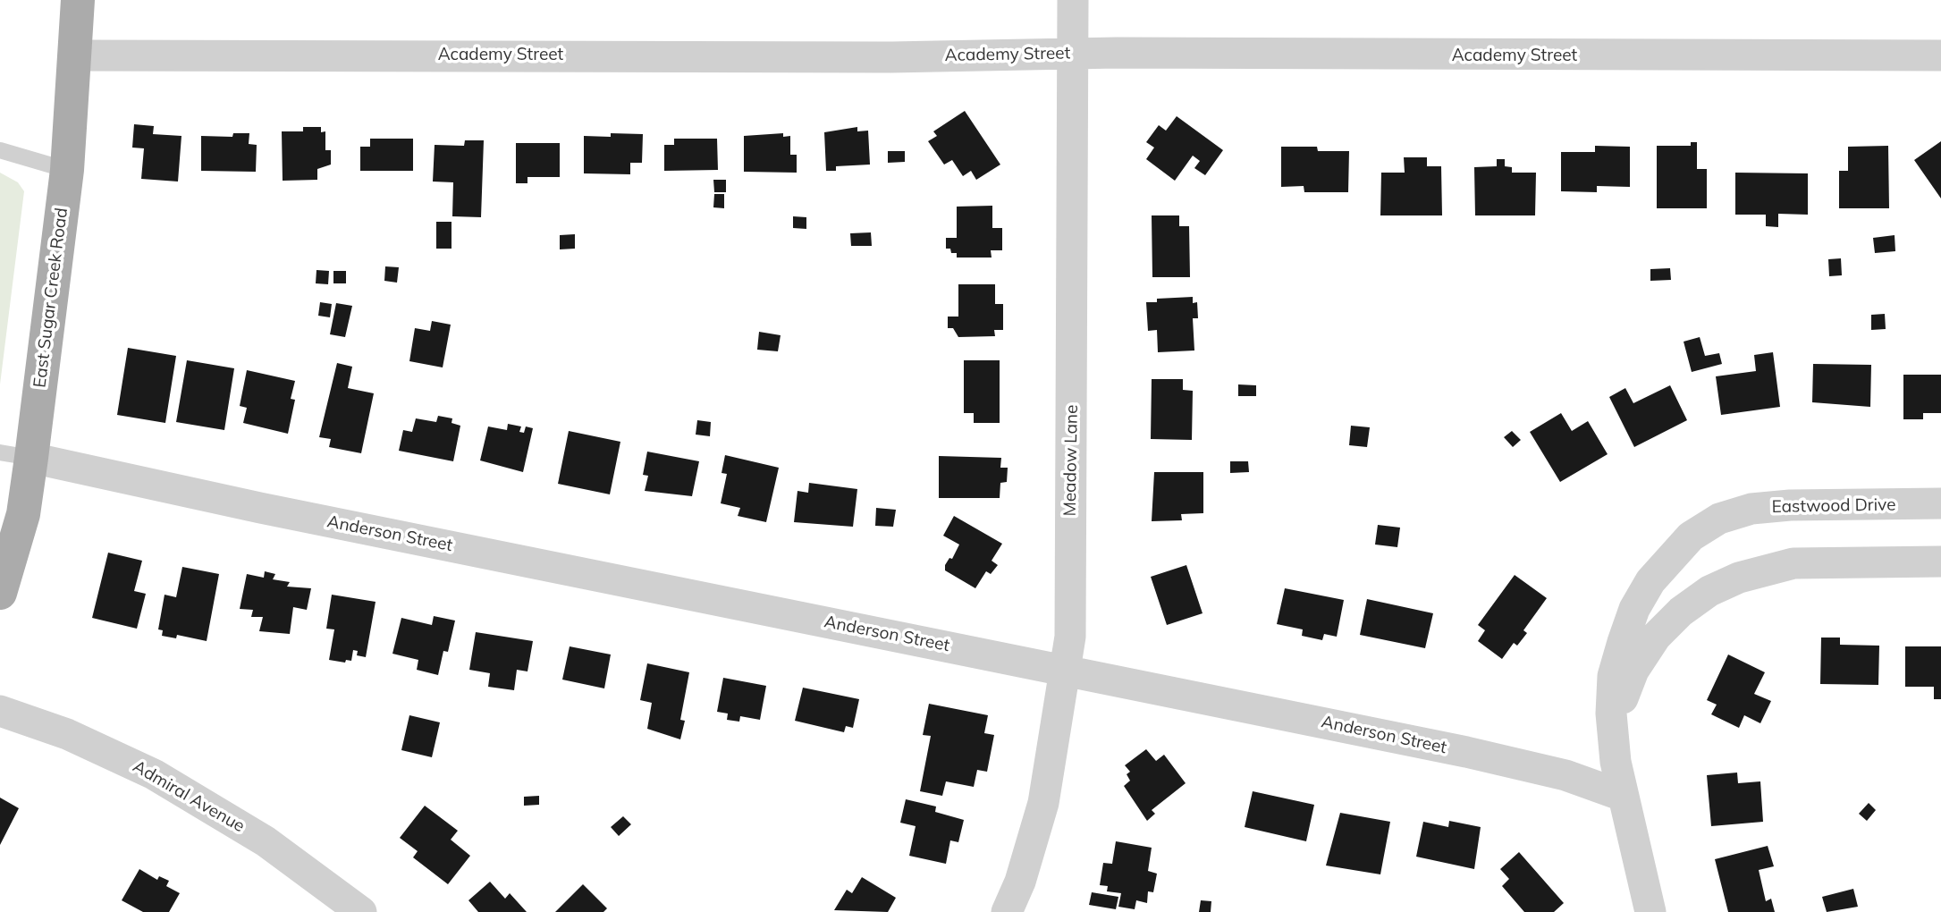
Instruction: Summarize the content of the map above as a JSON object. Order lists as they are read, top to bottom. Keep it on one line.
{"streets":{"main road":["East Sugar Creek Road"],"street":["Academy Street","Meadow Lane","Eastwood Drive","Anderson Street","Admiral Avenue"]},"crossings":[["Academy Street","East Sugar Creek Road"],["Academy Street","Meadow Lane"],["East Sugar Creek Road","Anderson Street"],["Meadow Lane","Anderson Street"],["Eastwood Drive","Anderson Street"]]}
